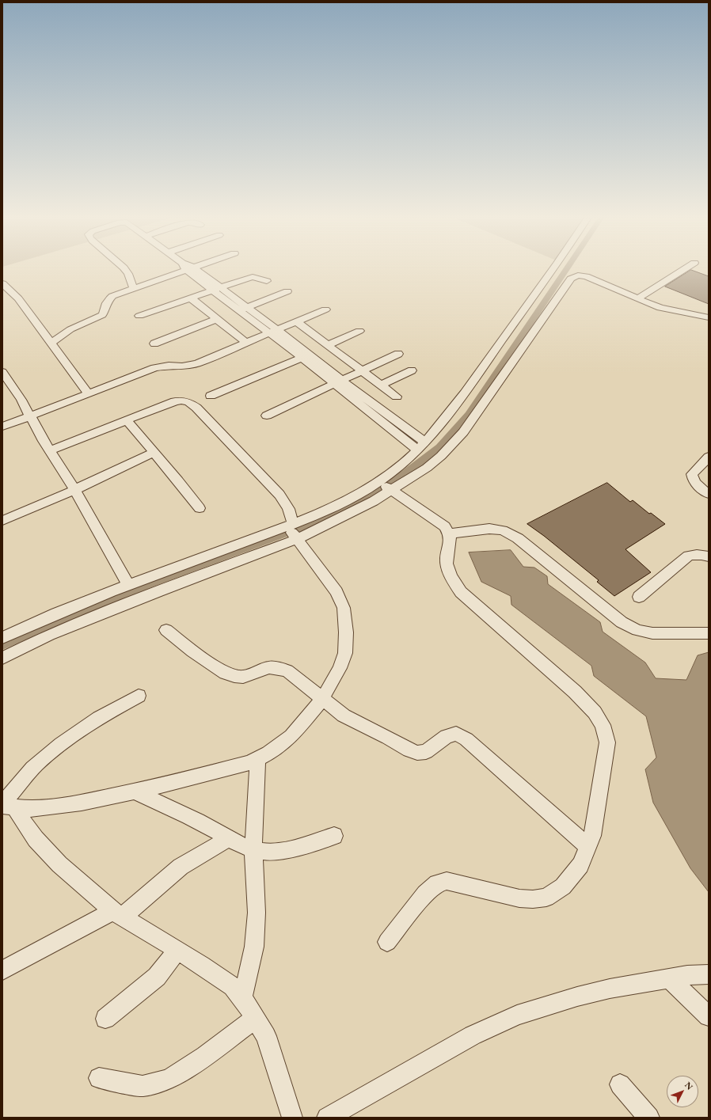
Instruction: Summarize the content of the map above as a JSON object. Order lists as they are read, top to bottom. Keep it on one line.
{"north":"top right"}
